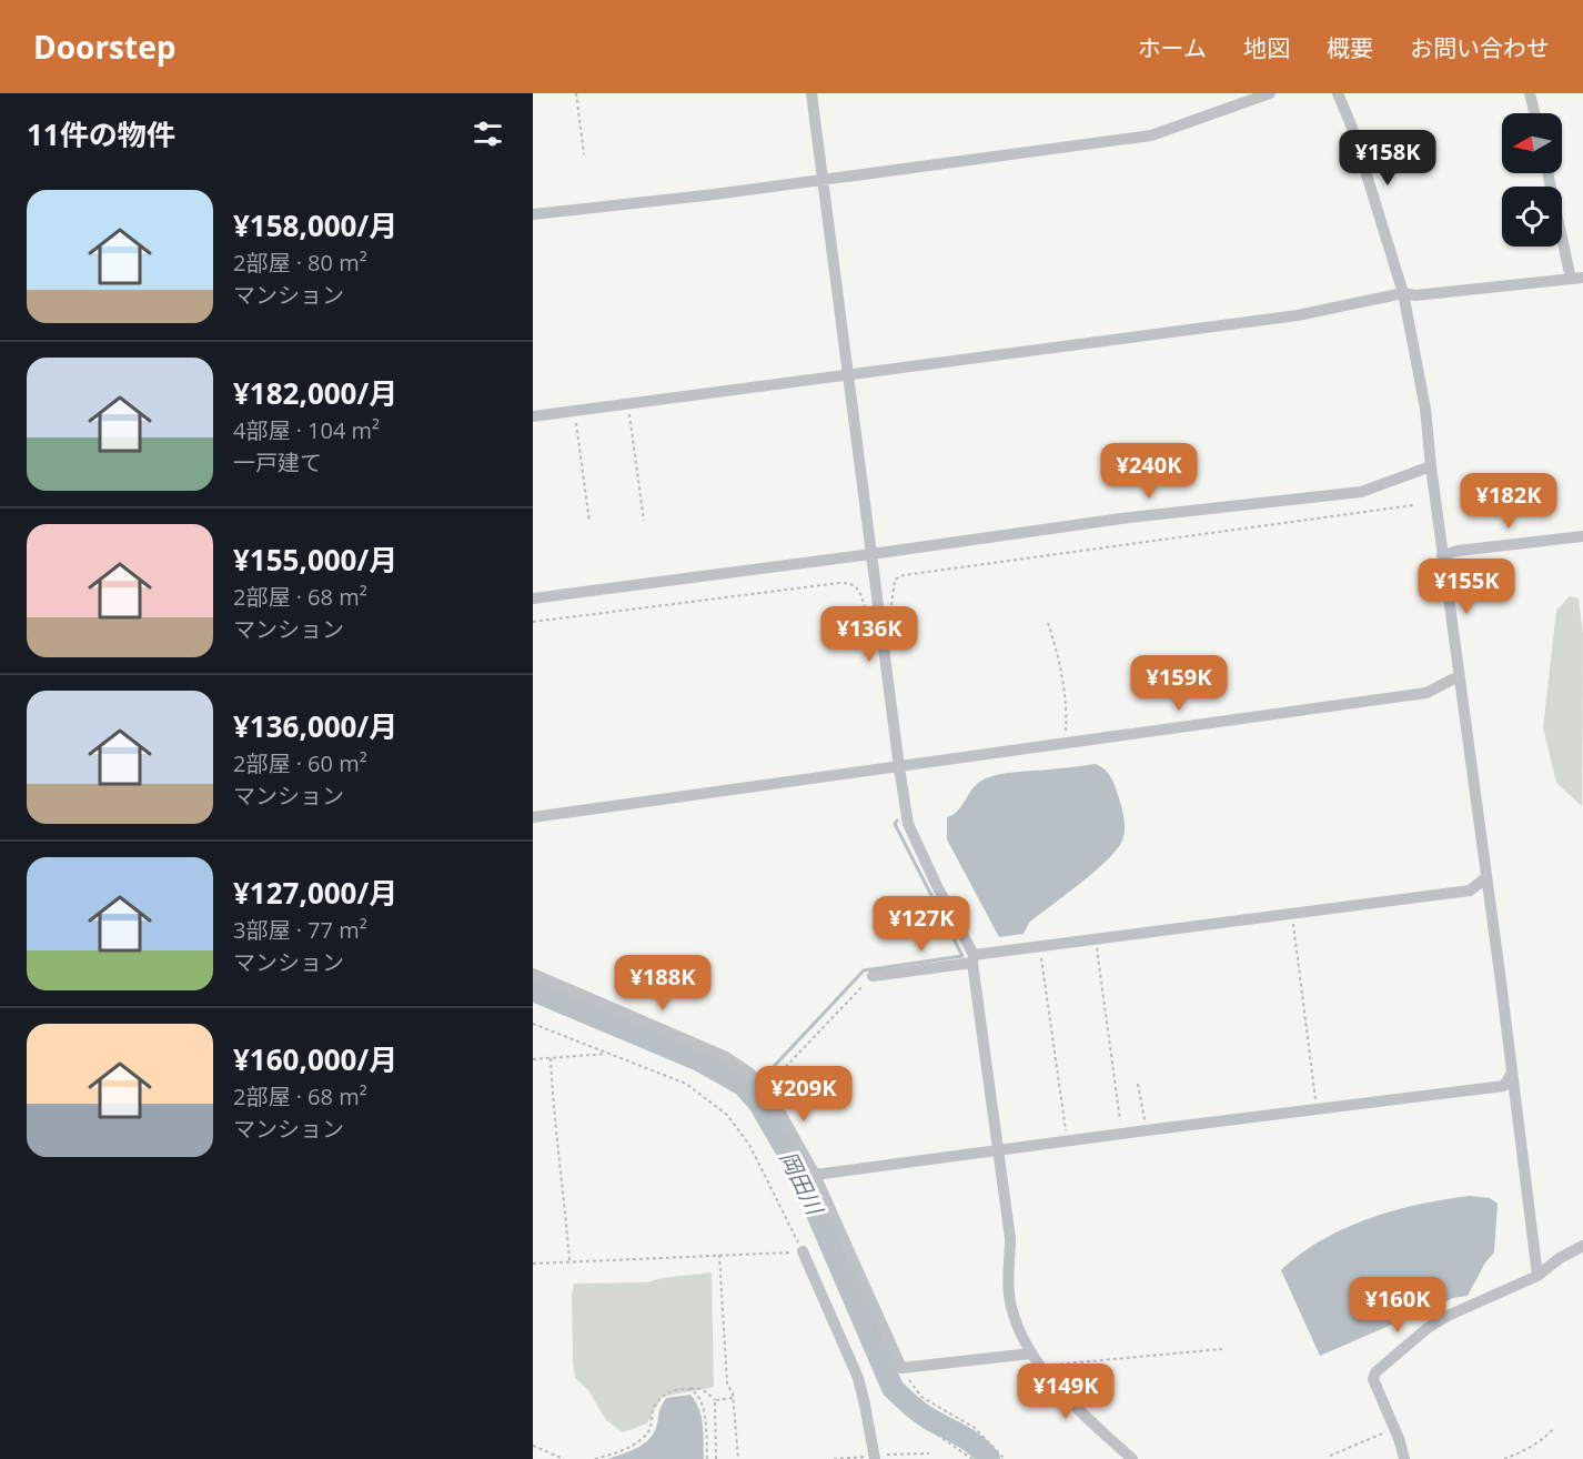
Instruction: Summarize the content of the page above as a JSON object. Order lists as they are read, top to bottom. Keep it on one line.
{"water":["岡田川"],"north":"left","page":{"header":"Doorstep","nav":["ホーム","地図","概要","お問い合わせ"],"heading":"11件の物件","price":["¥158K","¥240K","¥182K","¥155K","¥136K","¥159K","¥127K","¥188K","¥209K","¥160K","¥149K"],"list":[{"name":"¥158,000/月","note":"2部屋 · 80 m² · マンション"},{"name":"¥182,000/月","note":"4部屋 · 104 m² · 一戸建て"},{"name":"¥155,000/月","note":"2部屋 · 68 m² · マンション"},{"name":"¥136,000/月","note":"2部屋 · 60 m² · マンション"},{"name":"¥127,000/月","note":"3部屋 · 77 m² · マンション"},{"name":"¥160,000/月","note":"2部屋 · 68 m² · マンション"}]}}
